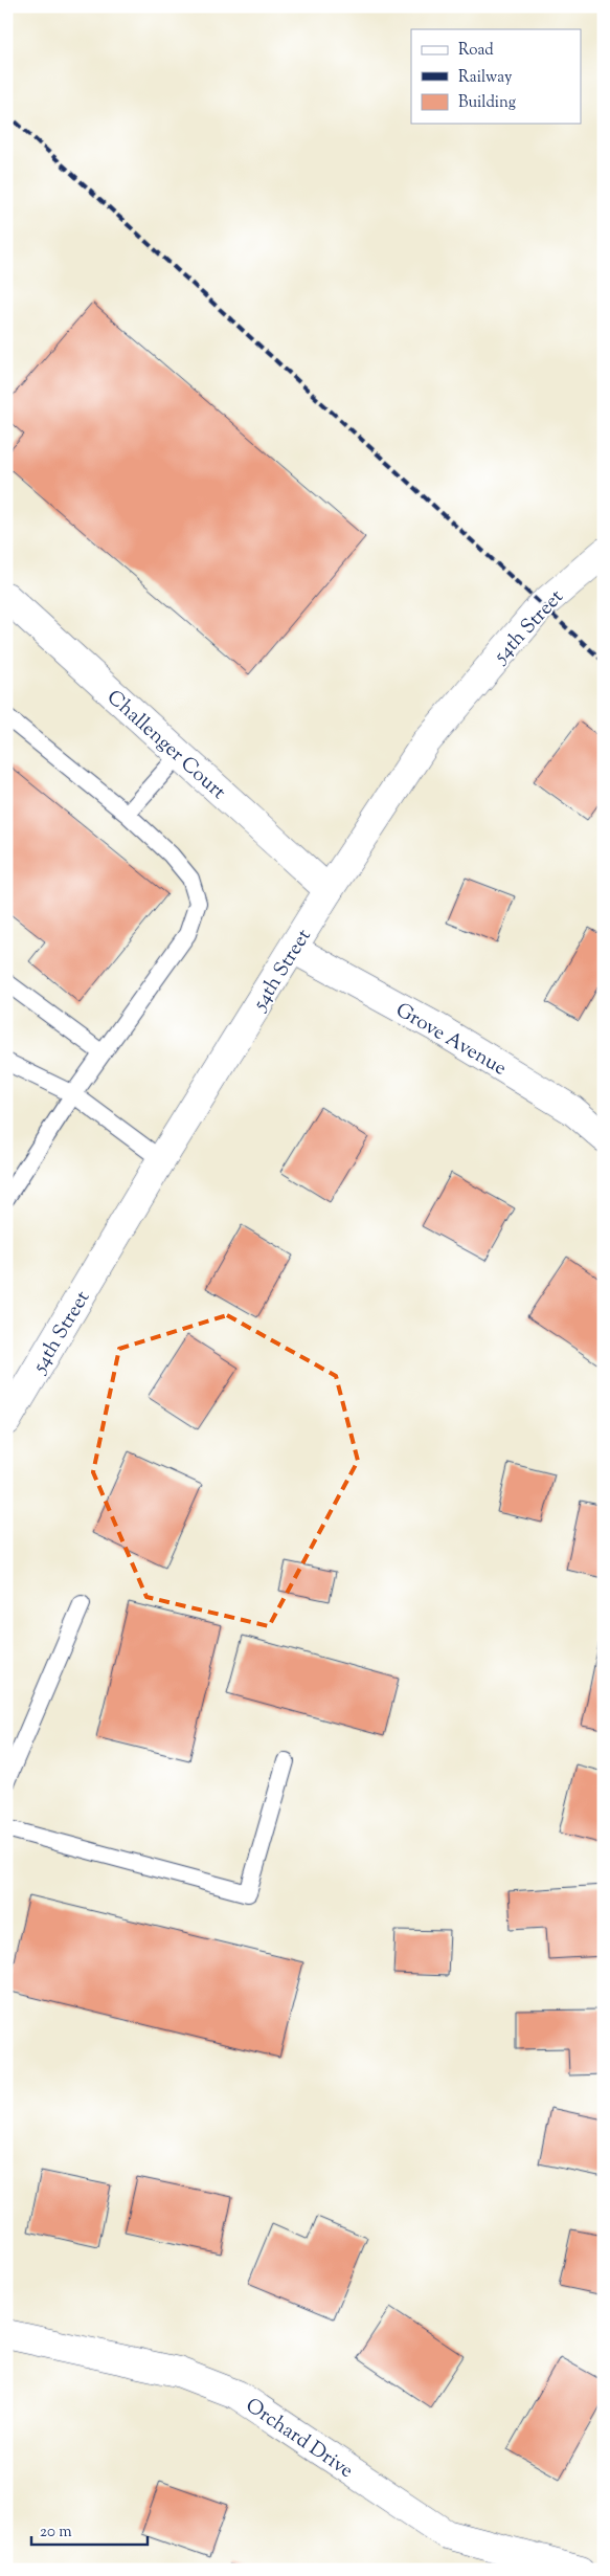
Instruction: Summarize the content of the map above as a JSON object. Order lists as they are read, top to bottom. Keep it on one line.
{"streets":{"street":["54th Street","Challenger Court","Grove Avenue","Orchard Drive"]},"crossings":[["54th Street","Challenger Court"],["54th Street","Grove Avenue"]],"legend":["Road","Railway","Building"],"scale_bar":"20 m"}
